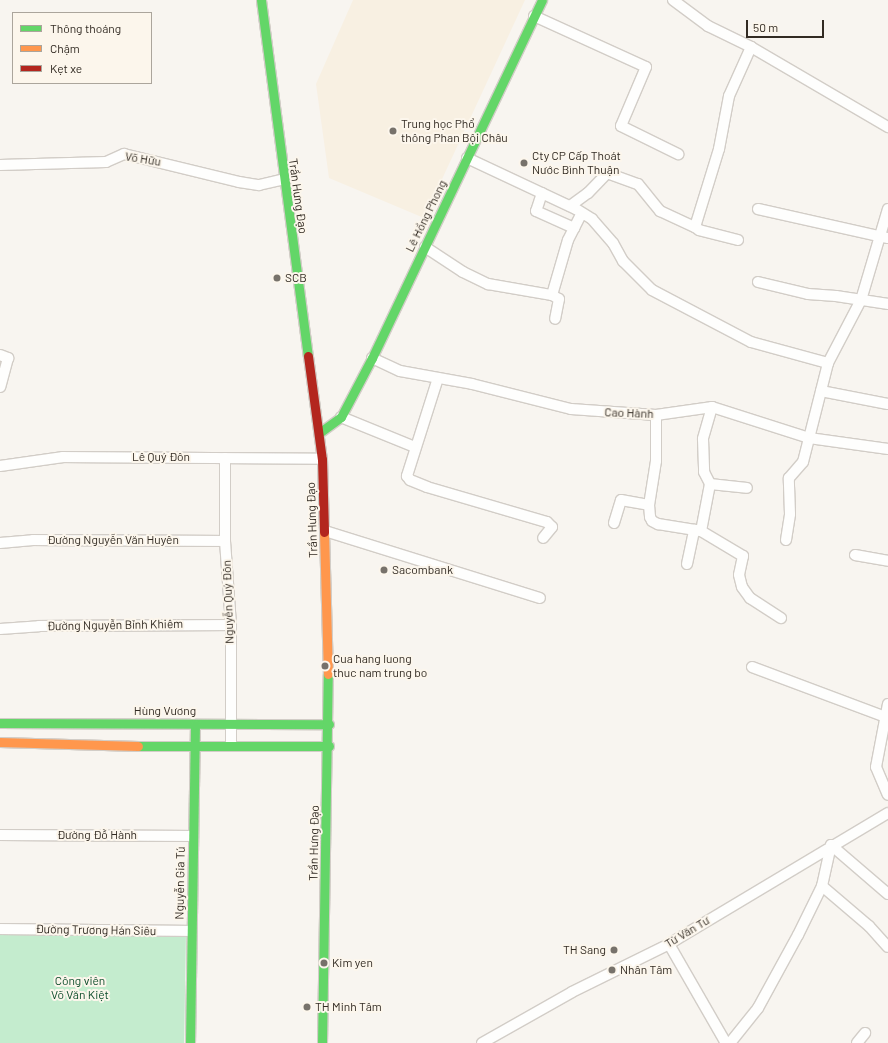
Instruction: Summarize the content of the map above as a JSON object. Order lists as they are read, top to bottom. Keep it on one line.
{"streets":{"main road":["Trần Hưng Đạo","Lê Hồng Phong","Hùng Vương","Nguyễn Gia Tú"],"street":["Võ Hữu","Cao Hành","Lê Quý Đôn","Đường Nguyễn Văn Huyên","Nguyễn Quý Đôn","Đường Nguyễn Bỉnh Khiêm","Đường Đỗ Hành","Đường Trương Hán Siêu","Từ Văn Tư"]},"crossings":[["Võ Hữu","Trần Hưng Đạo"],["Trần Hưng Đạo","Lê Hồng Phong"],["Trần Hưng Đạo","Lê Quý Đôn"],["Trần Hưng Đạo","Hùng Vương"],["Lê Hồng Phong","Cao Hành"],["Lê Quý Đôn","Nguyễn Quý Đôn"],["Đường Nguyễn Văn Huyên","Nguyễn Quý Đôn"],["Nguyễn Quý Đôn","Đường Nguyễn Bỉnh Khiêm"],["Nguyễn Quý Đôn","Hùng Vương"],["Hùng Vương","Nguyễn Gia Tú"],["Đường Đỗ Hành","Nguyễn Gia Tú"],["Nguyễn Gia Tú","Đường Trương Hán Siêu"]],"parks":["Công viên Võ Văn Kiệt"],"places":["Trung học Phổ thông Phan Bội Châu","Cty CP Cấp Thoát Nước Bình Thuận","SCB","Sacombank","Cua hang luong thuc nam trung bo","TH Sang","Kim yen","Nhân Tâm","TH Minh Tâm"],"legend":["Thông thoáng","Chậm","Kẹt xe"],"scale_bar":"50 m"}
